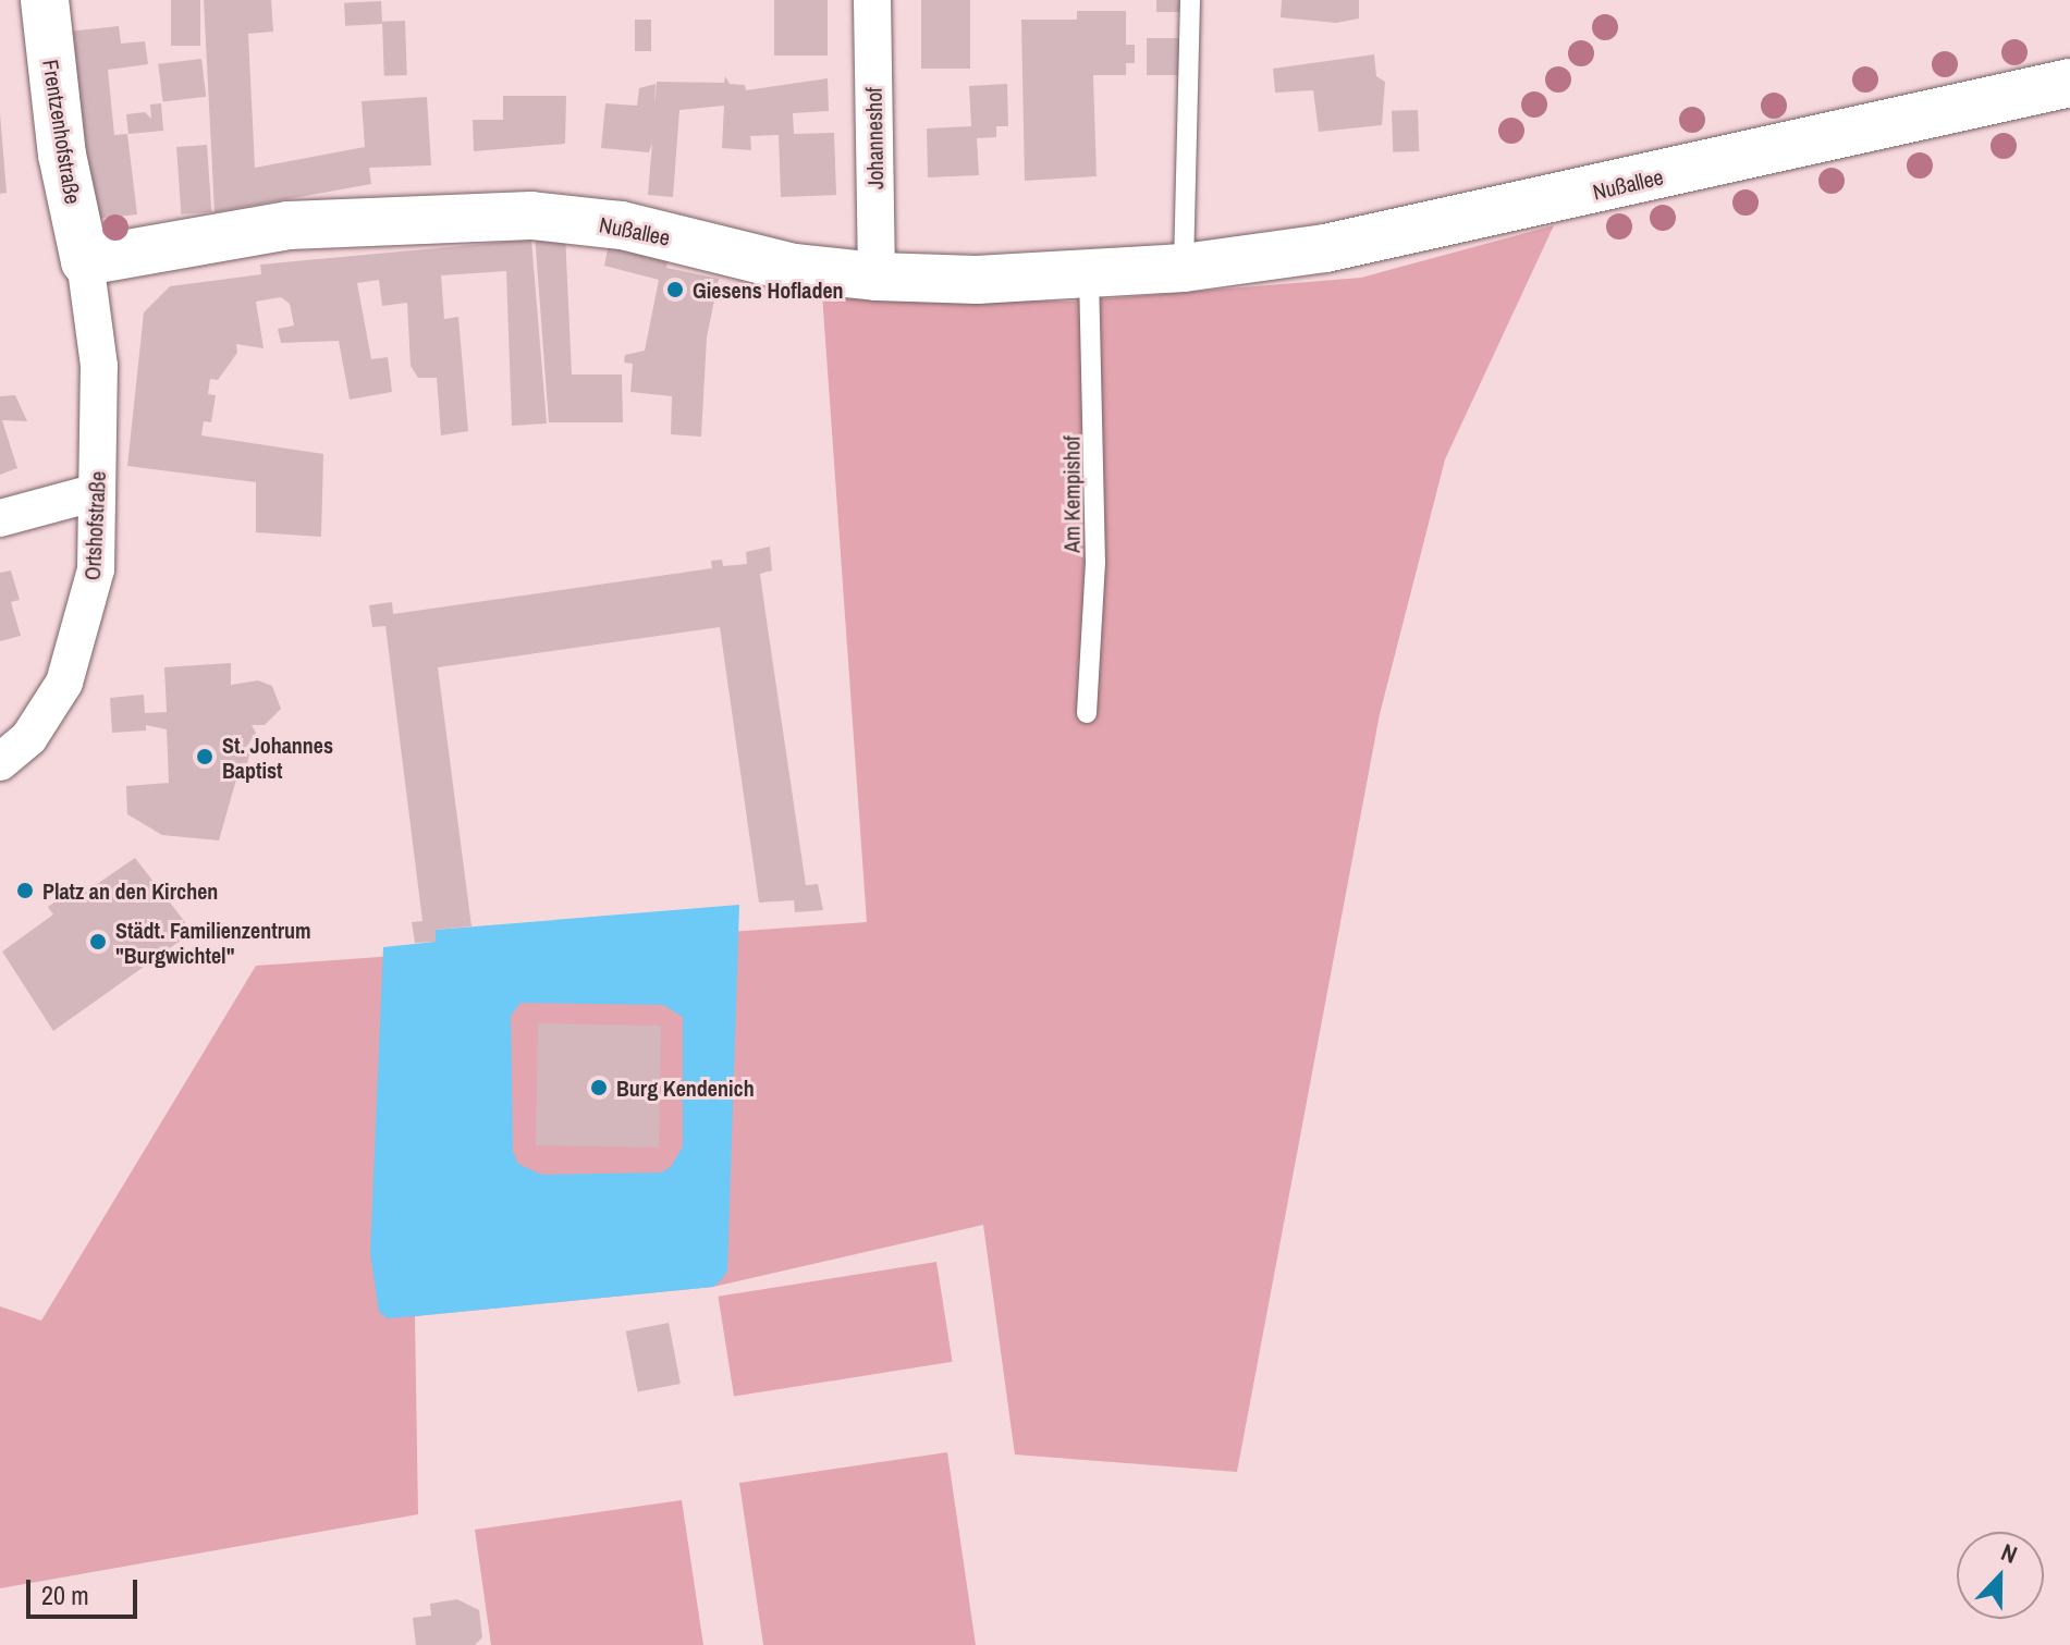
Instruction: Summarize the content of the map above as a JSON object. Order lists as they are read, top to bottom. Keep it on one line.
{"streets":{"street":["Frentzenhofstraße","Johanneshof","Nußallee","Ortshofstraße"],"lane":["Am Kempishof"]},"crossings":[["Frentzenhofstraße","Nußallee"],["Frentzenhofstraße","Ortshofstraße"],["Johanneshof","Nußallee"],["Nußallee","Am Kempishof"],["Nußallee","Ortshofstraße"]],"places":["Giesens Hofladen","St. Johannes Baptist","Platz an den Kirchen","Städt. Familienzentrum \"Burgwichtel\"","Burg Kendenich"],"scale_bar":"20 m","north":"top"}
